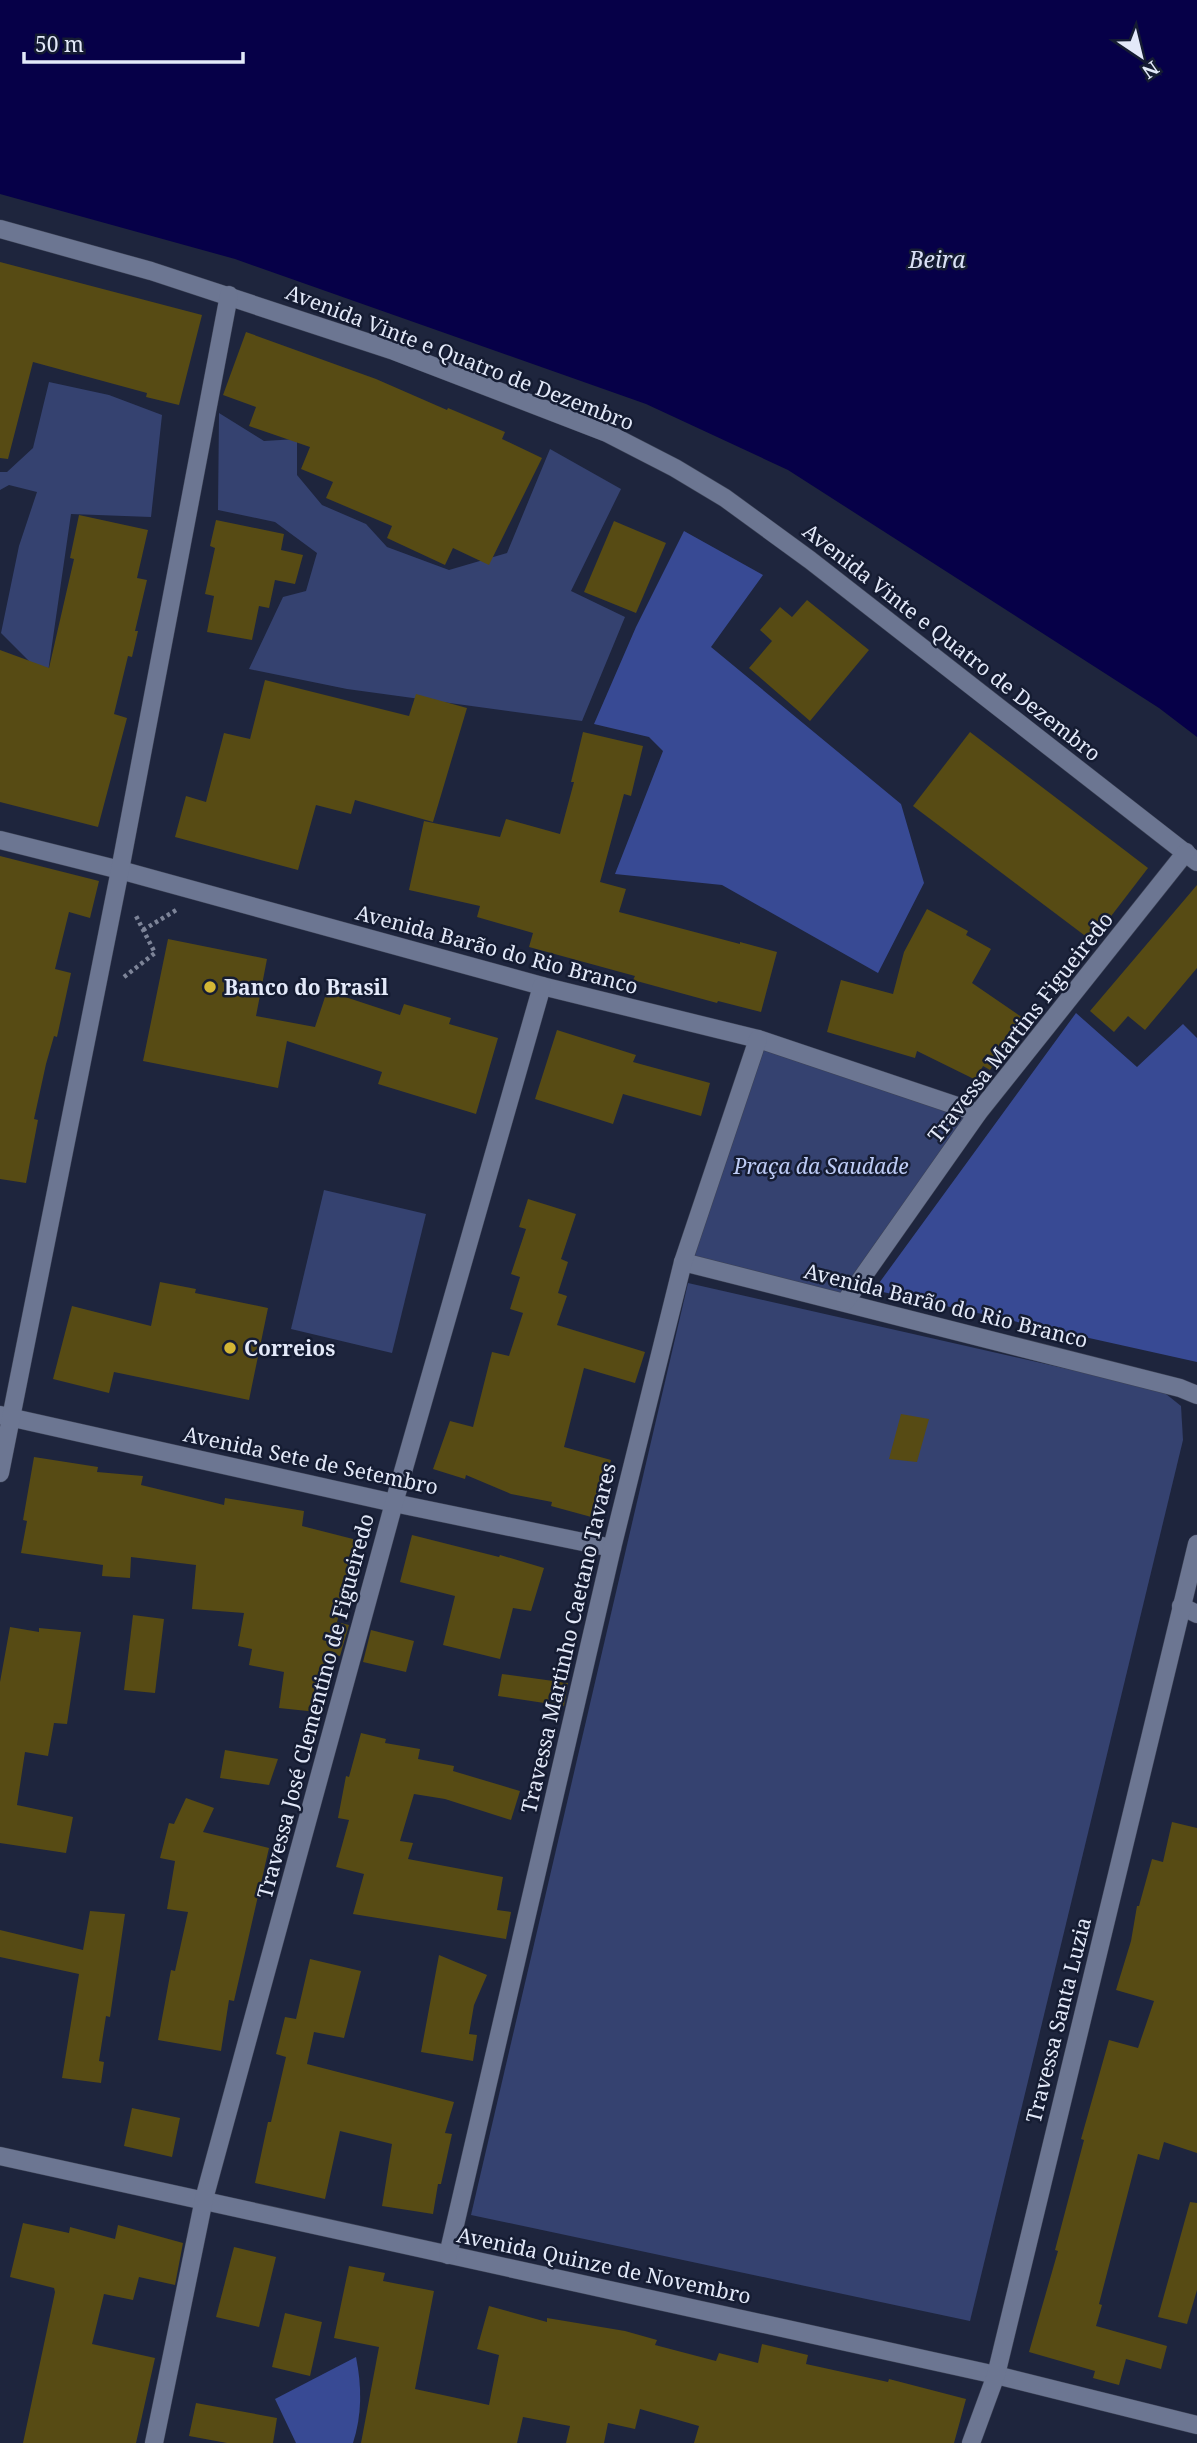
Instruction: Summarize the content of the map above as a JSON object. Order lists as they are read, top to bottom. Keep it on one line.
{"streets":{"street":["Avenida Vinte e Quatro de Dezembro","Avenida Barão do Rio Branco","Travessa Martins Figueiredo","Avenida Sete de Setembro","Travessa Martinho Caetano Tavares","Travessa José Clementino de Figueiredo","Travessa Santa Luzia","Avenida Quinze de Novembro"]},"crossings":[["Avenida Vinte e Quatro de Dezembro","Travessa Martins Figueiredo"],["Avenida Barão do Rio Branco","Travessa Martins Figueiredo"],["Avenida Barão do Rio Branco","Travessa Martinho Caetano Tavares"],["Avenida Barão do Rio Branco","Travessa José Clementino de Figueiredo"],["Avenida Sete de Setembro","Travessa Martinho Caetano Tavares"],["Avenida Sete de Setembro","Travessa José Clementino de Figueiredo"],["Travessa Martinho Caetano Tavares","Avenida Quinze de Novembro"],["Travessa José Clementino de Figueiredo","Avenida Quinze de Novembro"],["Travessa Santa Luzia","Avenida Quinze de Novembro"]],"water":["Beira"],"parks":["Praça da Saudade"],"places":["Banco do Brasil","Correios"],"scale_bar":"50 m","north":"bottom right"}
